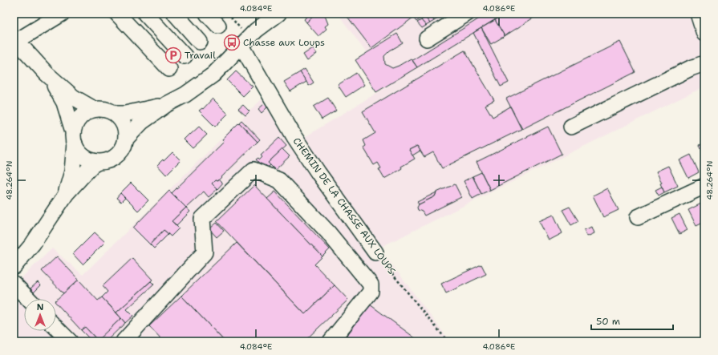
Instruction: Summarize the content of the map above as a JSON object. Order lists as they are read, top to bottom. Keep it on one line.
{"streets":{"street":["CHEMIN DE LA CHASSE AUX LOUPS"]},"places":{"bus stop":["Chasse aux Loups"],"parking":["Travail"]},"scale_bar":"50 m","north":"top","coordinates":["4.084°E","4.086°E","48.264°N"]}
